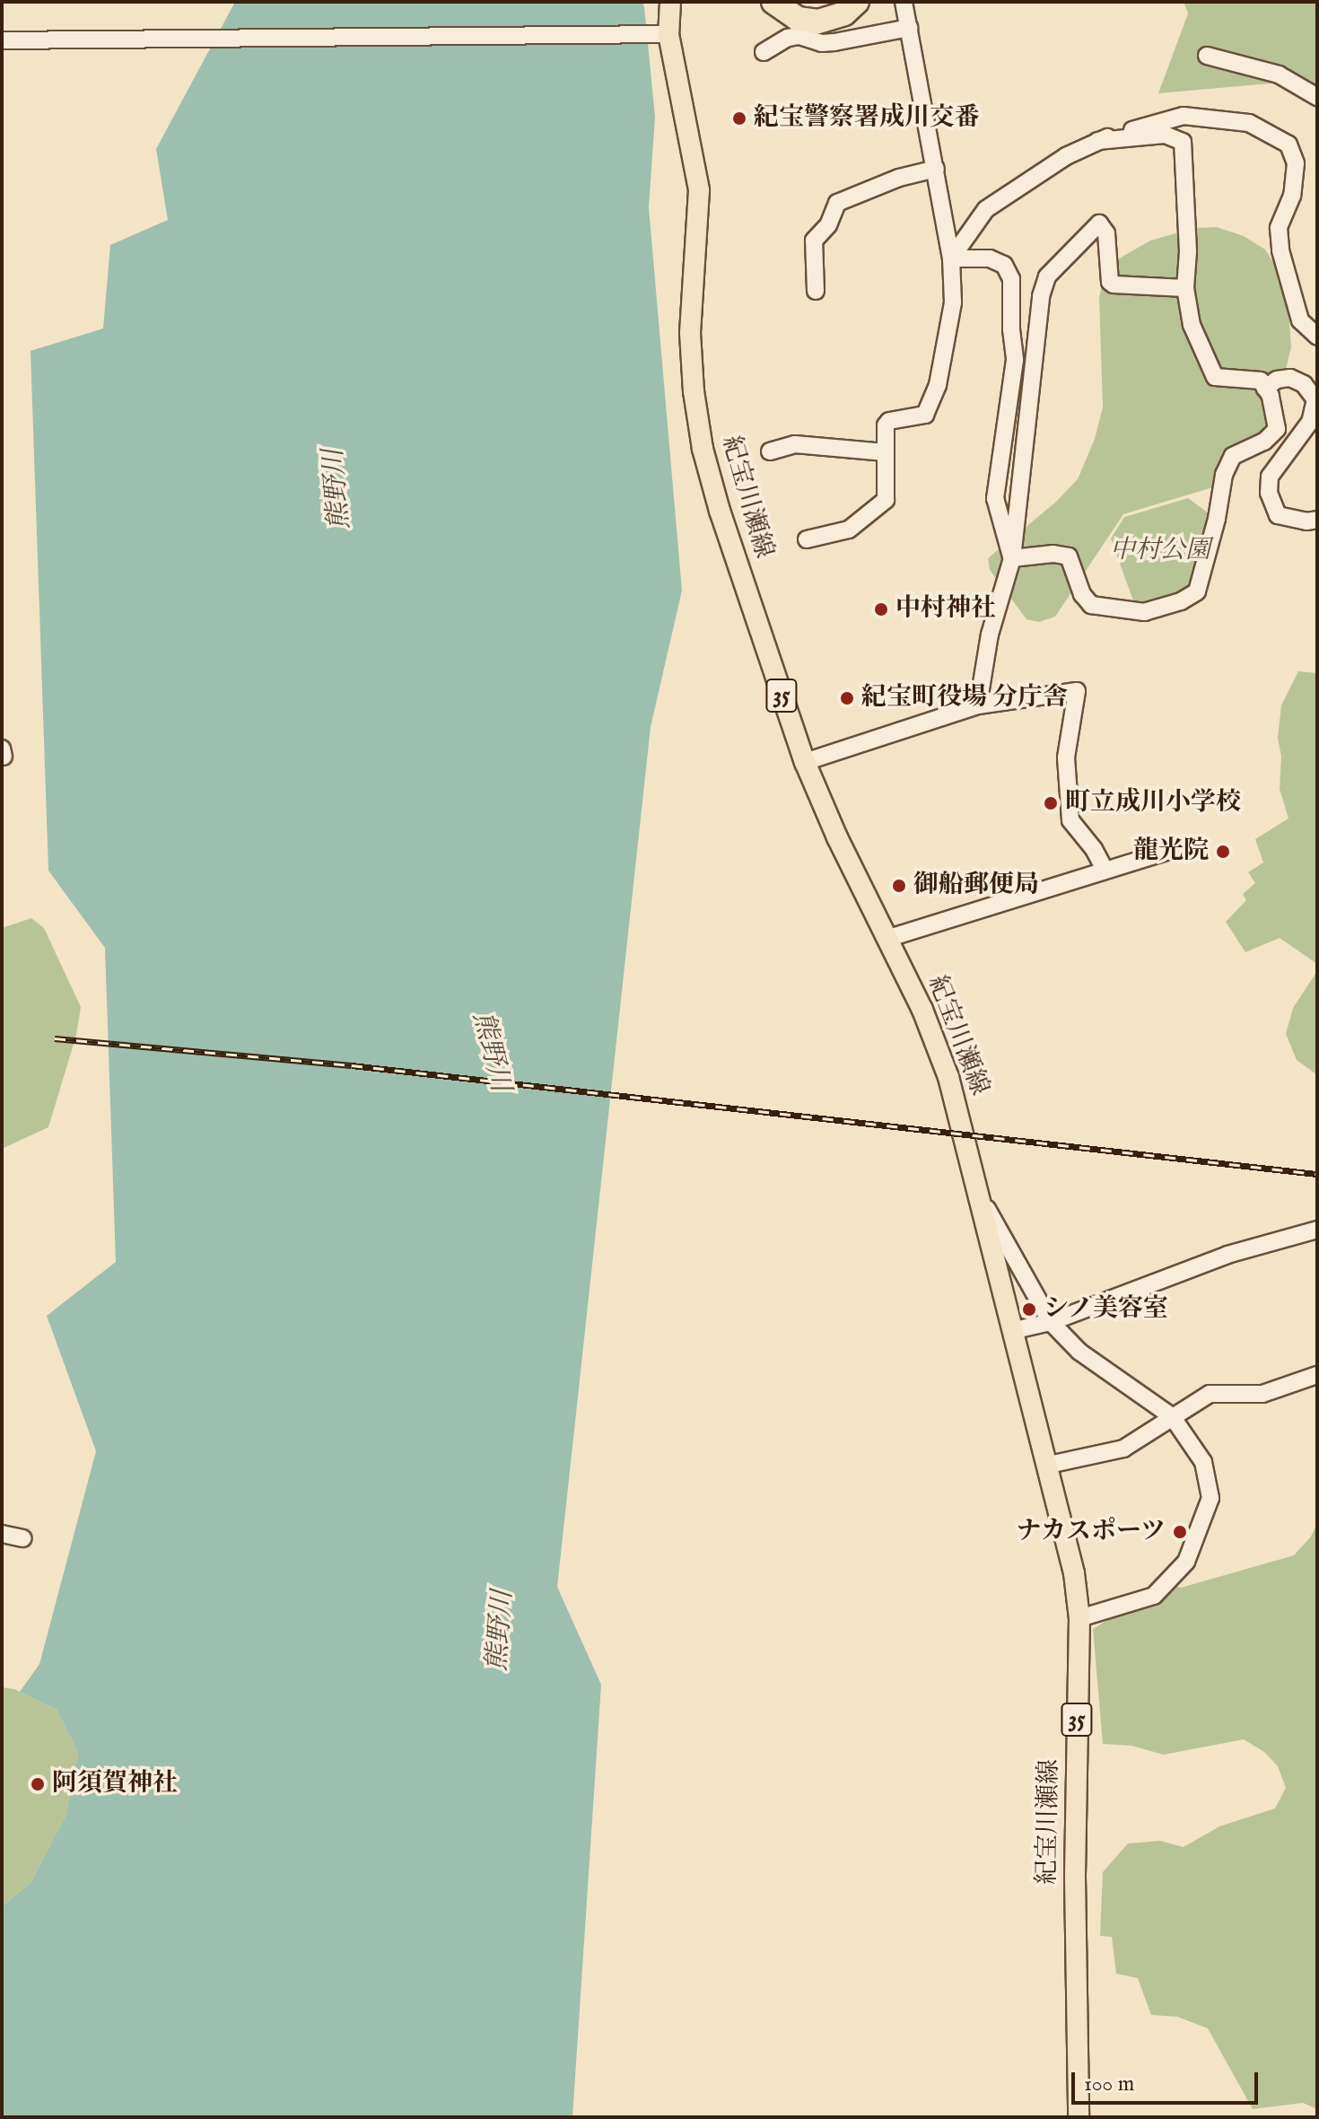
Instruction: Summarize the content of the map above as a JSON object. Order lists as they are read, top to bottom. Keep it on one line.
{"streets":{"main road":["紀宝川瀬線","35"]},"water":["熊野川"],"parks":["中村公園"],"places":["紀宝警察署成川交番","中村神社","紀宝町役場 分庁舎","町立成川小学校","龍光院","御船郵便局","シノ美容室","ナカスポーツ","阿須賀神社"],"scale_bar":"100 m"}
